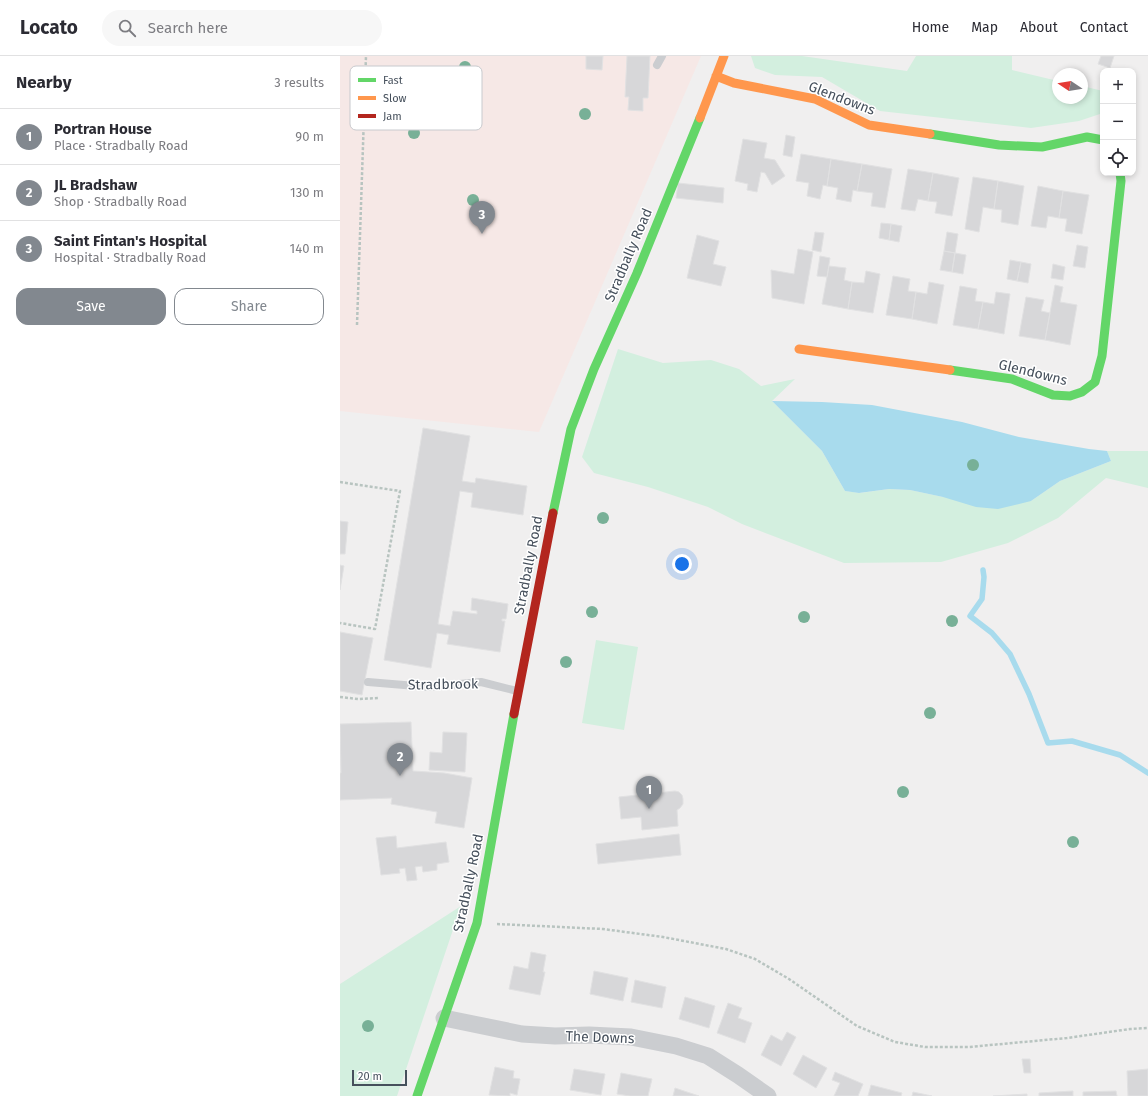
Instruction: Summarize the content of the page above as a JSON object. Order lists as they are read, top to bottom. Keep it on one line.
{"streets":{"main road":["Glendowns","Stradbally Road"],"street":["The Downs"],"lane":["Stradbrook"]},"crossings":[["Glendowns","Stradbally Road"],["Stradbally Road","Stradbrook"],["Stradbally Road","The Downs"]],"legend":["Fast","Slow","Jam"],"scale_bar":"20 m","north":"left","page":{"header":"Locato","search":"Search here","nav":["Home","Map","About","Contact"],"heading":["Nearby","3 results"],"map_buttons":["+","−"],"list":[{"mark":"1","name":"Portran House","note":"Place · Stradbally Road","value":"90 m"},{"mark":"2","name":"JL Bradshaw","note":"Shop · Stradbally Road","value":"130 m"},{"mark":"3","name":"Saint Fintan's Hospital","note":"Hospital · Stradbally Road","value":"140 m"}],"pins":["3","2","1"],"buttons":["Save","Share"],"scale":"20 m"}}
